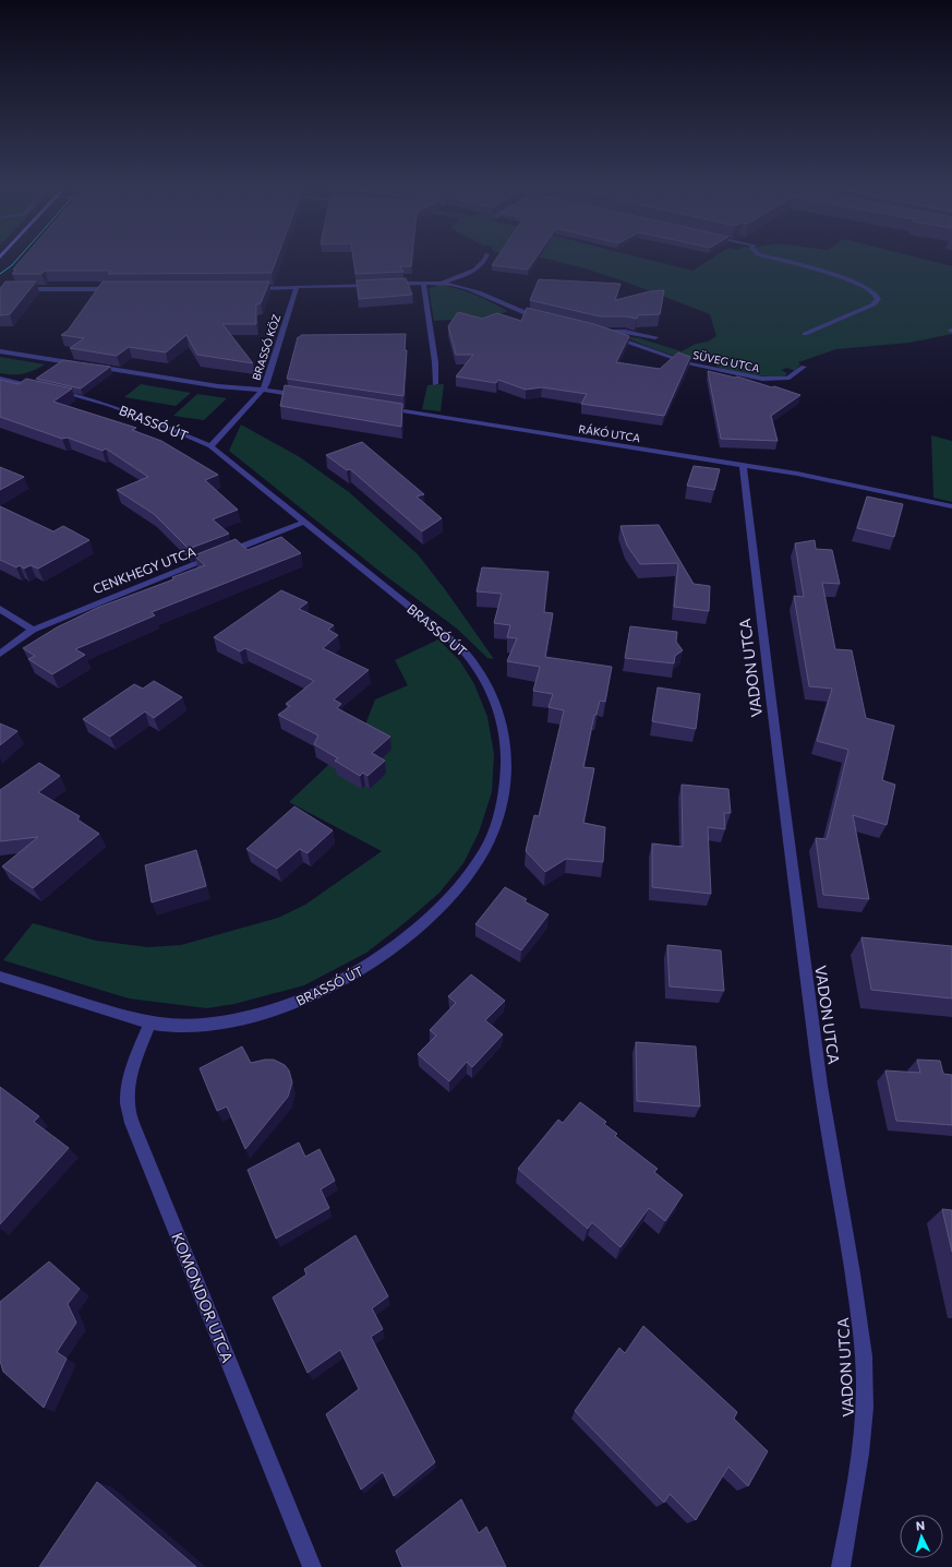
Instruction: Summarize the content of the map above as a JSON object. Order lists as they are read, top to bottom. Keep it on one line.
{"streets":{"street":["BRASSÓ KÖZ","SÜVEG UTCA","BRASSÓ ÚT","RÁKÓ UTCA","CENKHEGY UTCA","VADON UTCA","KOMONDOR UTCA"]},"crossings":[["BRASSÓ KÖZ","BRASSÓ ÚT"],["BRASSÓ ÚT","CENKHEGY UTCA"],["BRASSÓ ÚT","KOMONDOR UTCA"],["RÁKÓ UTCA","VADON UTCA"]],"north":"top"}
